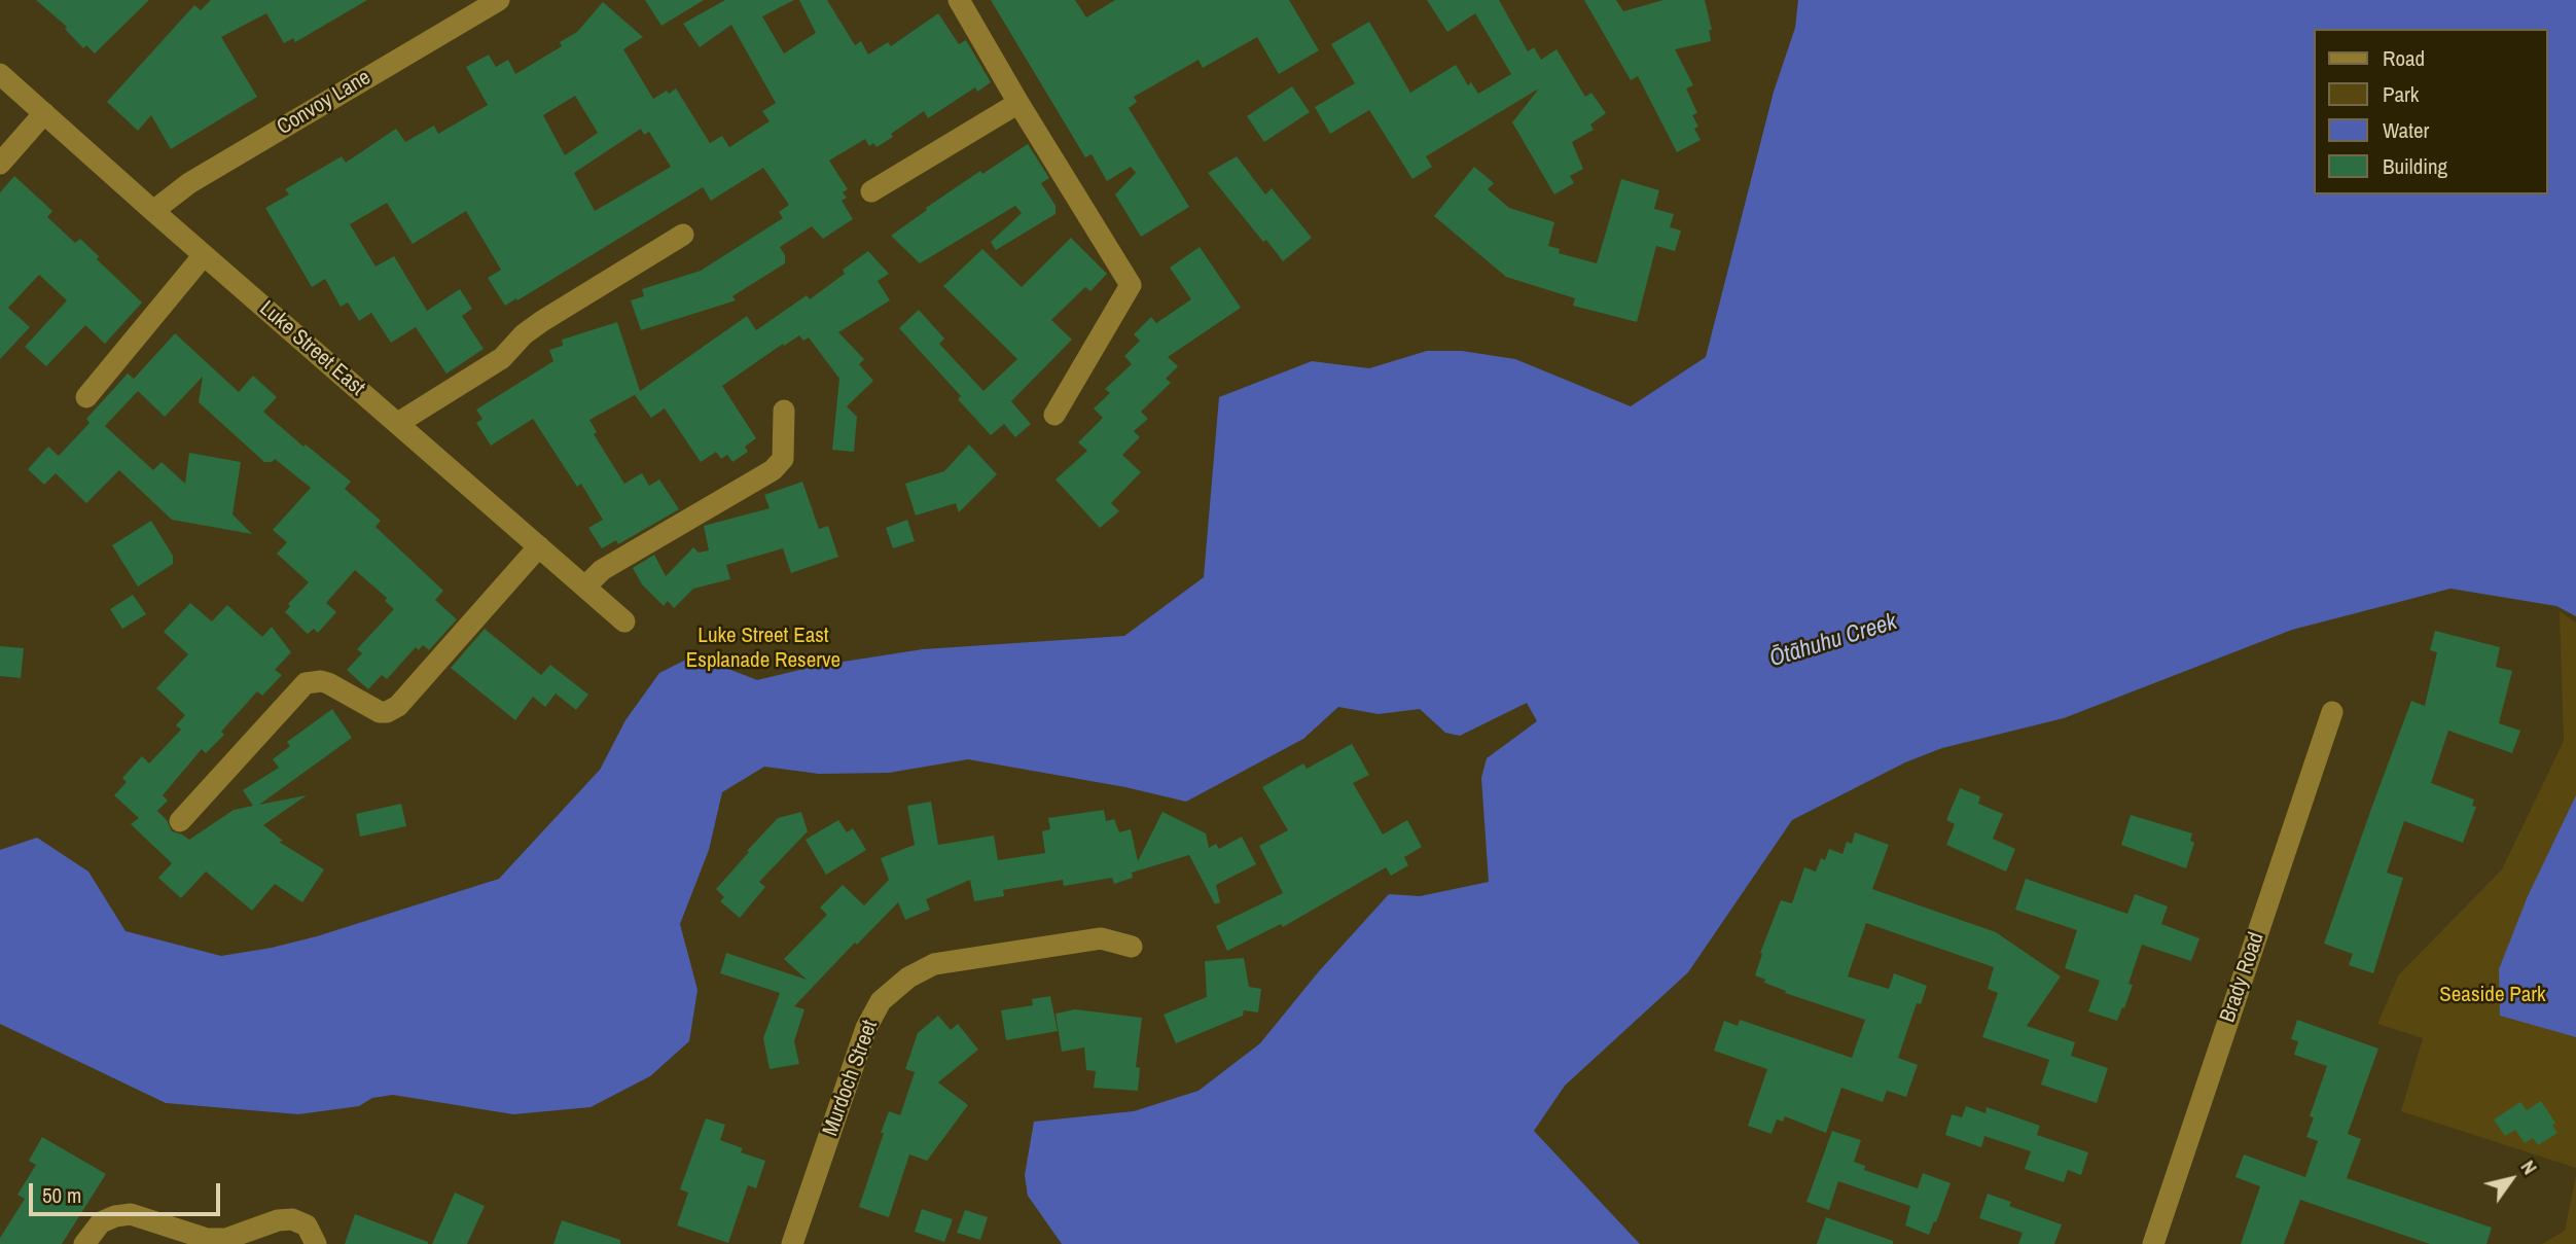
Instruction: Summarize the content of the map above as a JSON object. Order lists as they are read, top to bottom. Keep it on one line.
{"streets":{"street":["Convoy Lane","Luke Street East","Brady Road","Murdoch Street"]},"crossings":[["Convoy Lane","Luke Street East"]],"water":["Ōtāhuhu Creek"],"parks":["Luke Street East Esplanade Reserve","Seaside Park"],"legend":["Road","Park","Water","Building"],"scale_bar":"50 m","north":"top right"}
